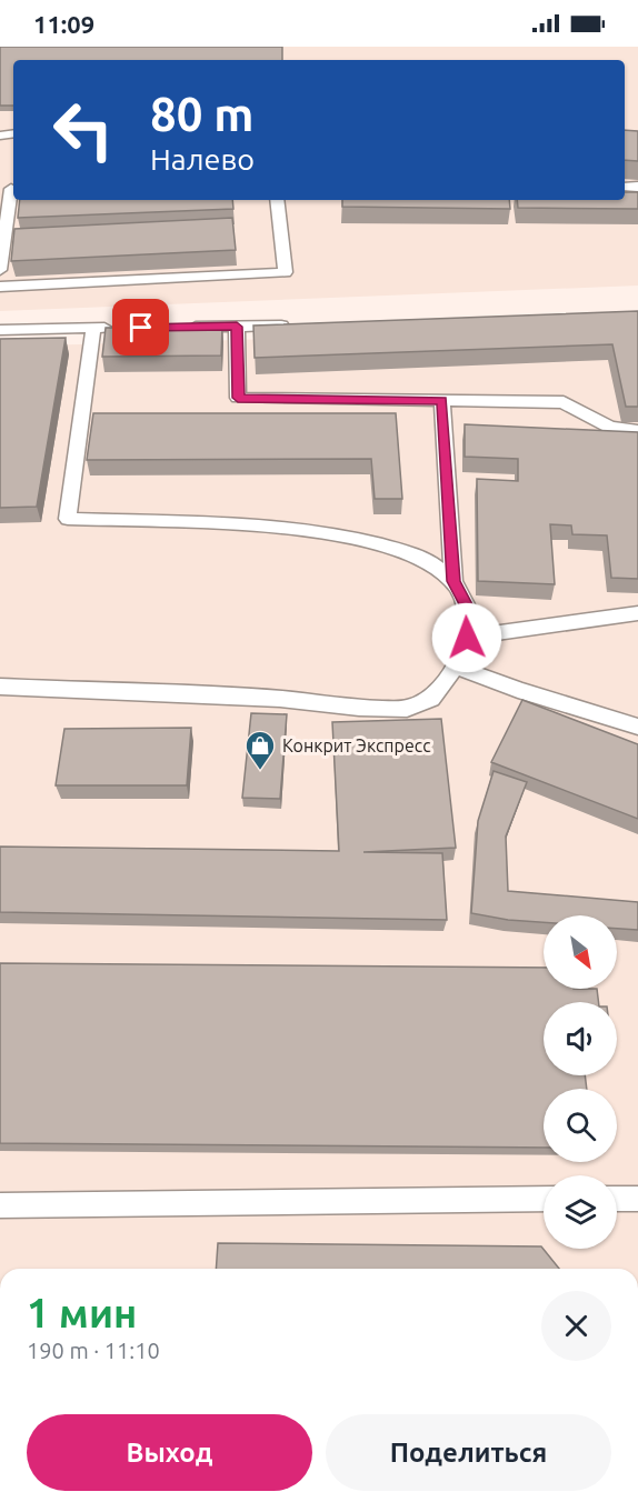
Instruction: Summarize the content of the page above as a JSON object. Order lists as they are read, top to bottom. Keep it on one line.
{"places":{"shop":["Конкрит Экспресс"]},"north":"bottom right","page":{"status":"11:09","turn":["80 m","Налево"],"heading":["1 мин","190 m · 11:10"],"buttons":["Выход","Поделиться"]}}
